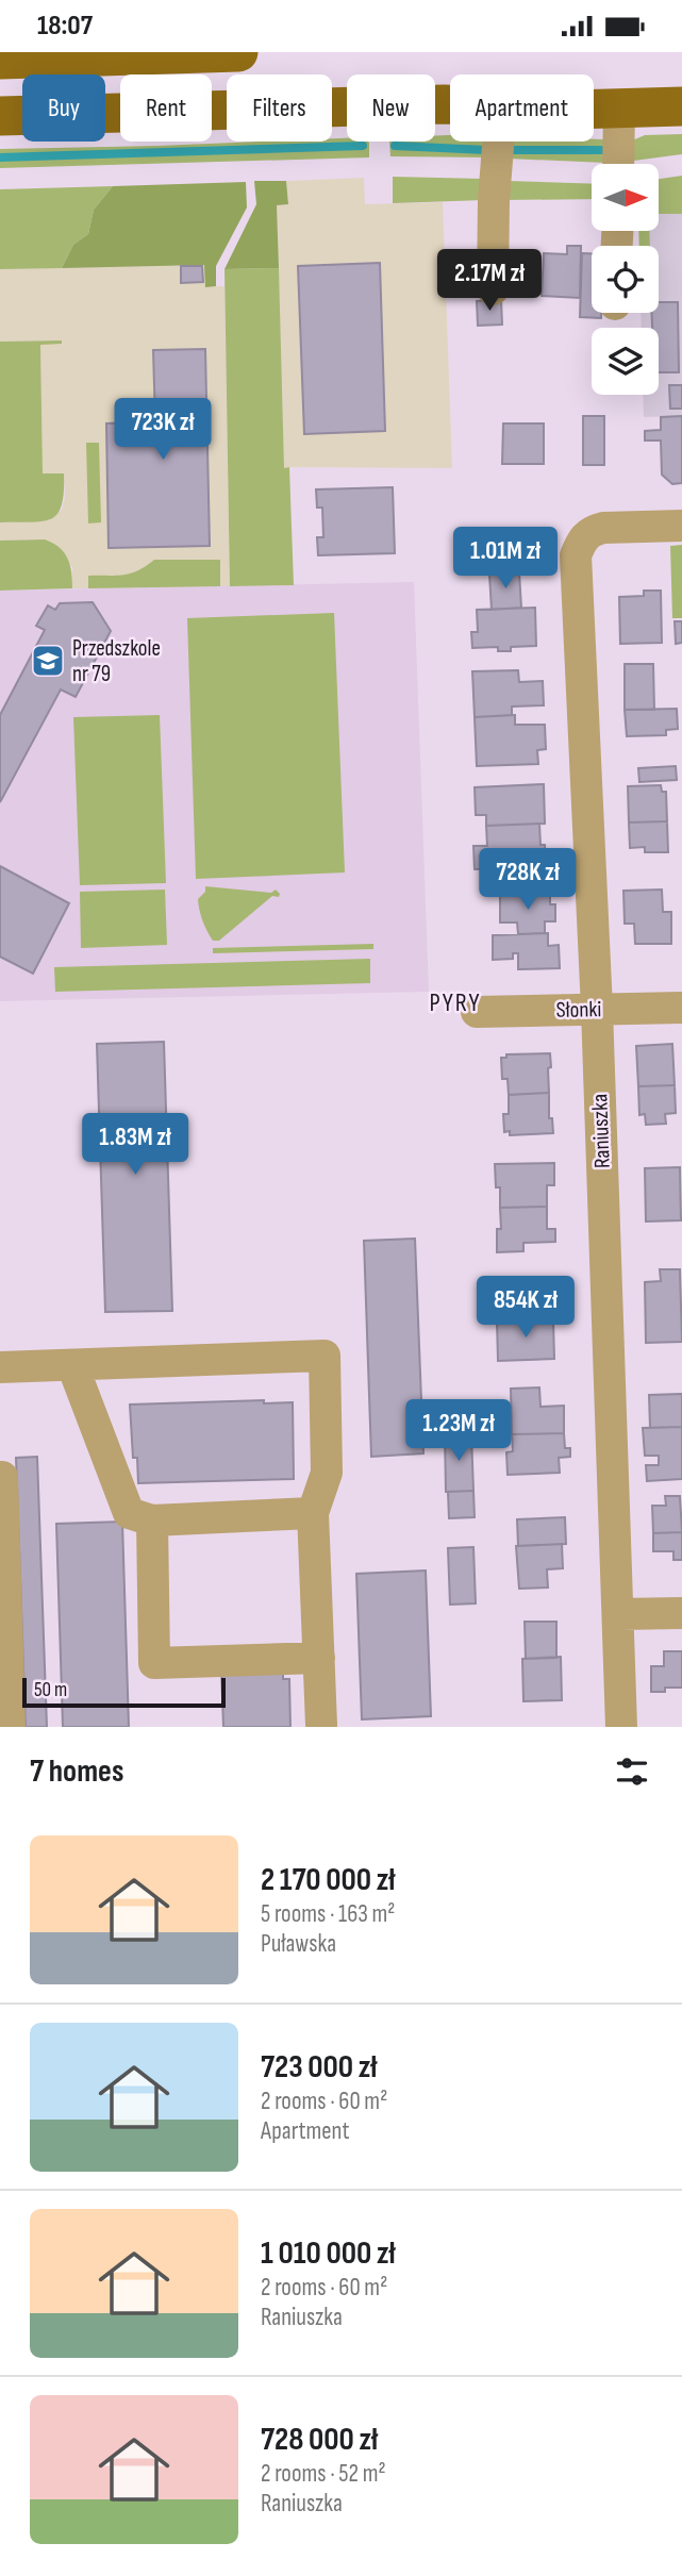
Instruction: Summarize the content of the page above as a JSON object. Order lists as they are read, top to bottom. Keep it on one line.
{"streets":{"street":["Słonki","Raniuszka"]},"crossings":[["Słonki","Raniuszka"]],"districts":["PYRY"],"places":{"school or university":["Przedszkole nr 79"]},"scale_bar":"50 m","north":"right","page":{"status":"18:07","chip":["Buy","Rent","Filters","New","Apartment"],"price":["2.17M zł","723K zł","1.01M zł","728K zł","1.83M zł","854K zł","1.23M zł"],"scale":"50 m","heading":"7 homes","list":[{"name":"2 170 000 zł","note":"5 rooms · 163 m² · Puławska"},{"name":"723 000 zł","note":"2 rooms · 60 m² · Apartment"},{"name":"1 010 000 zł","note":"2 rooms · 60 m² · Raniuszka"},{"name":"728 000 zł","note":"2 rooms · 52 m² · Raniuszka"}]}}
